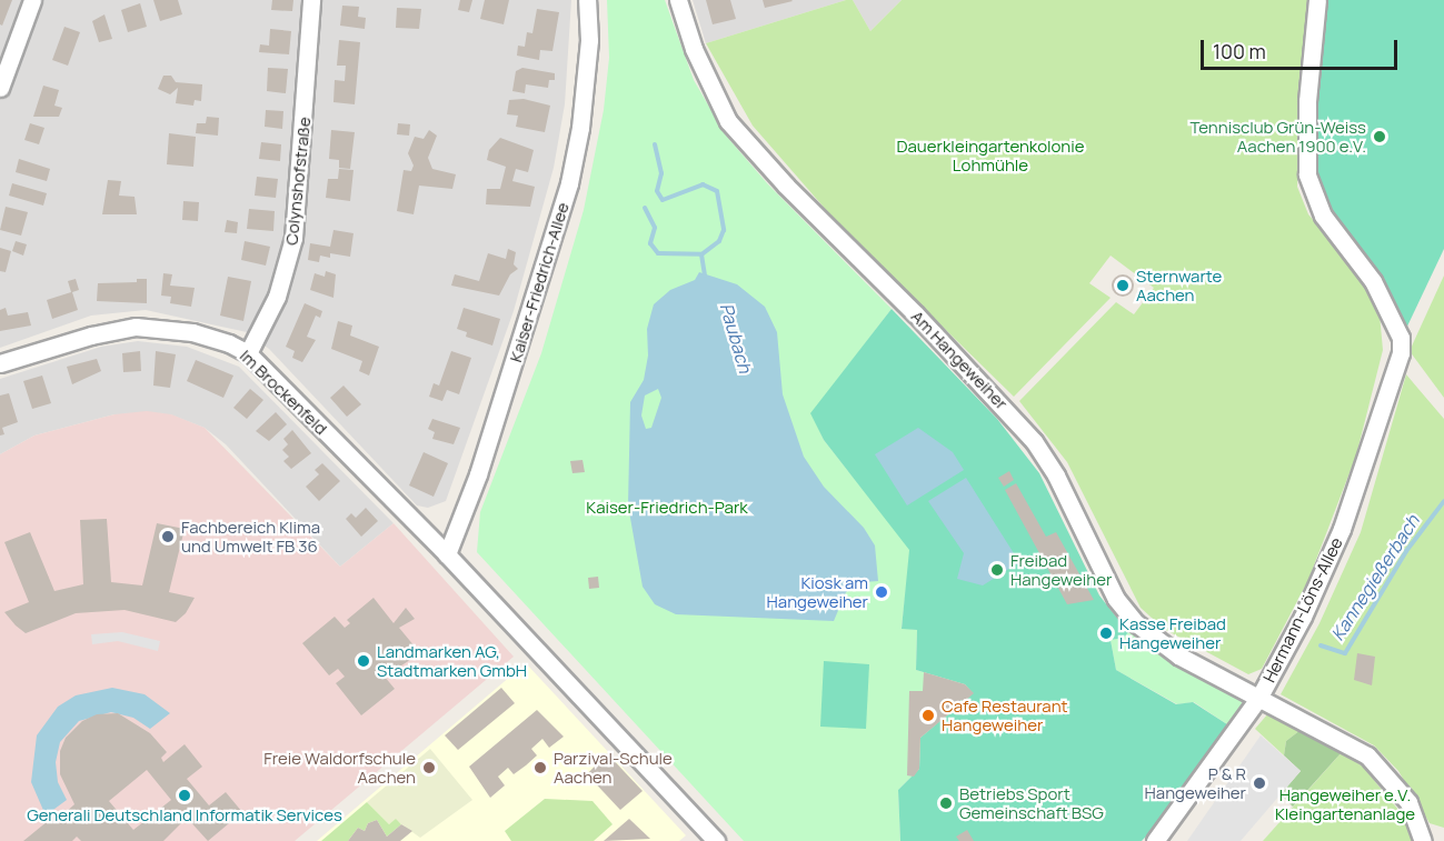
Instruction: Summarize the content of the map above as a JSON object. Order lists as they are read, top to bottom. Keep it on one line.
{"streets":{"street":["Colynshofstraße","Kaiser-Friedrich-Allee","Am Hangeweiher","Im Brockenfeld","Hermann-Löns-Allee"]},"crossings":[["Colynshofstraße","Im Brockenfeld"],["Kaiser-Friedrich-Allee","Im Brockenfeld"],["Am Hangeweiher","Hermann-Löns-Allee"]],"water":["Paubach","Kannegießerbach"],"parks":["Dauerkleingartenkolonie Lohmühle","Kaiser-Friedrich-Park","Hangeweiher e.V. Kleingartenanlage"],"places":["Tennisclub Grün-Weiss Aachen 1900 e.V.","Sternwarte Aachen","Fachbereich Klima und Umwelt FB 36","Freibad Hangeweiher","Kiosk am Hangeweiher","Kasse Freibad Hangeweiher","Landmarken AG, Stadtmarken GmbH","Cafe Restaurant Hangeweiher","Freie Waldorfschule Aachen","Parzival-Schule Aachen","P & R Hangeweiher","Generali Deutschland Informatik Services","Betriebs Sport Gemeinschaft BSG"],"scale_bar":"100 m"}
